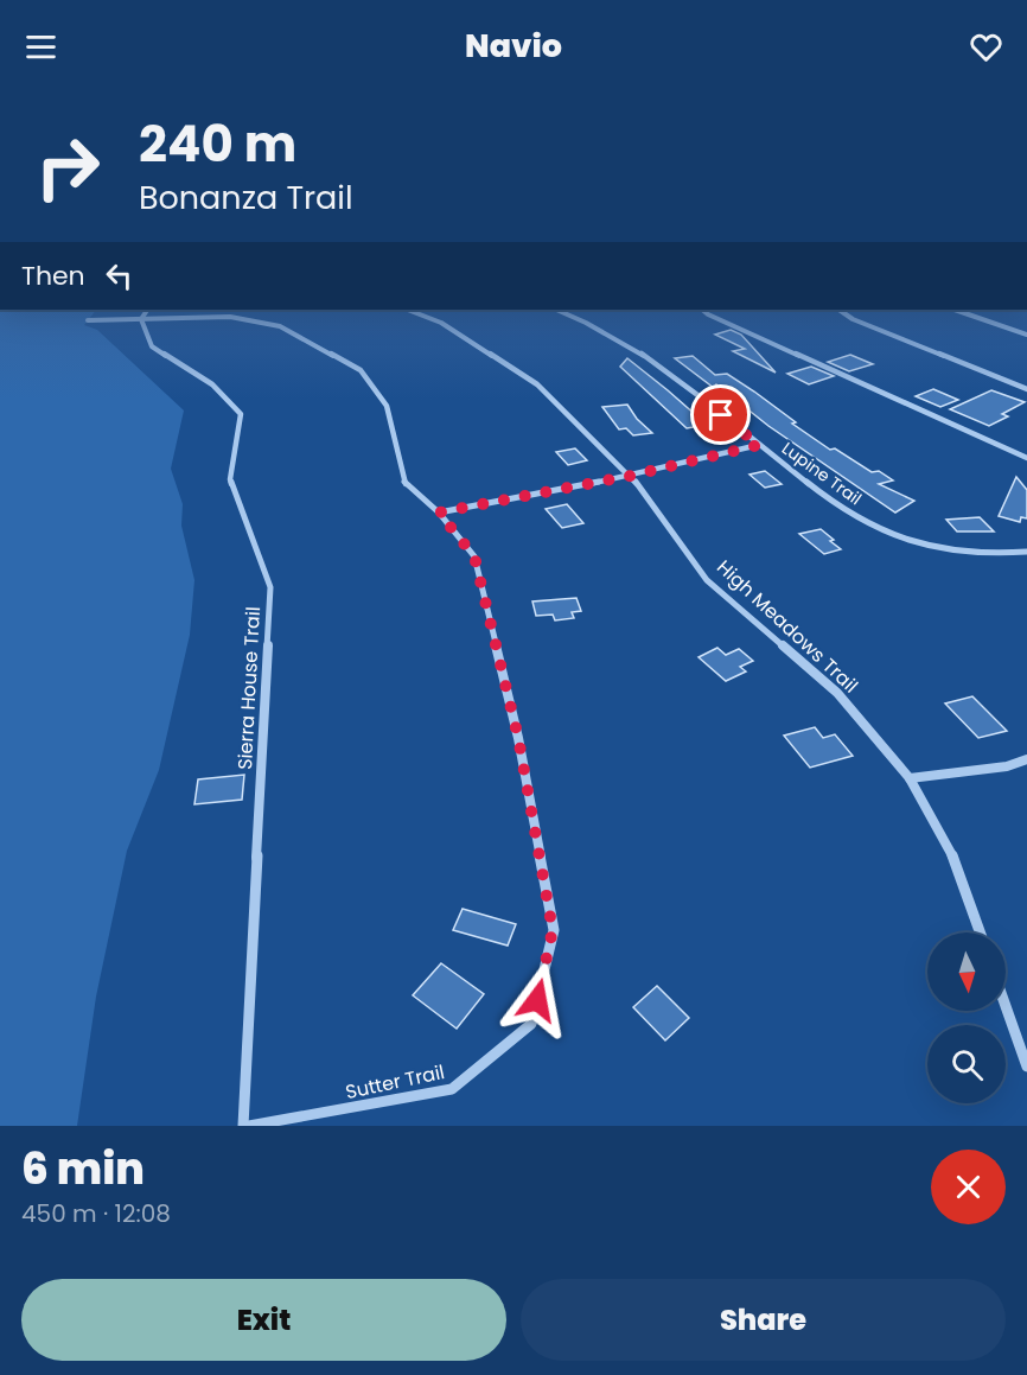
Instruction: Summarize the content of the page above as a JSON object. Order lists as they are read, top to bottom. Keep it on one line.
{"streets":{"street":["Lupine Trail","High Meadows Trail","Sierra House Trail","Sutter Trail"]},"crossings":[["Sierra House Trail","Sutter Trail"]],"north":"bottom","page":{"header":"Navio","turn":["240 m","Bonanza Trail"],"then":"Then","heading":["6 min","450 m · 12:08"],"buttons":["Exit","Share"]}}
